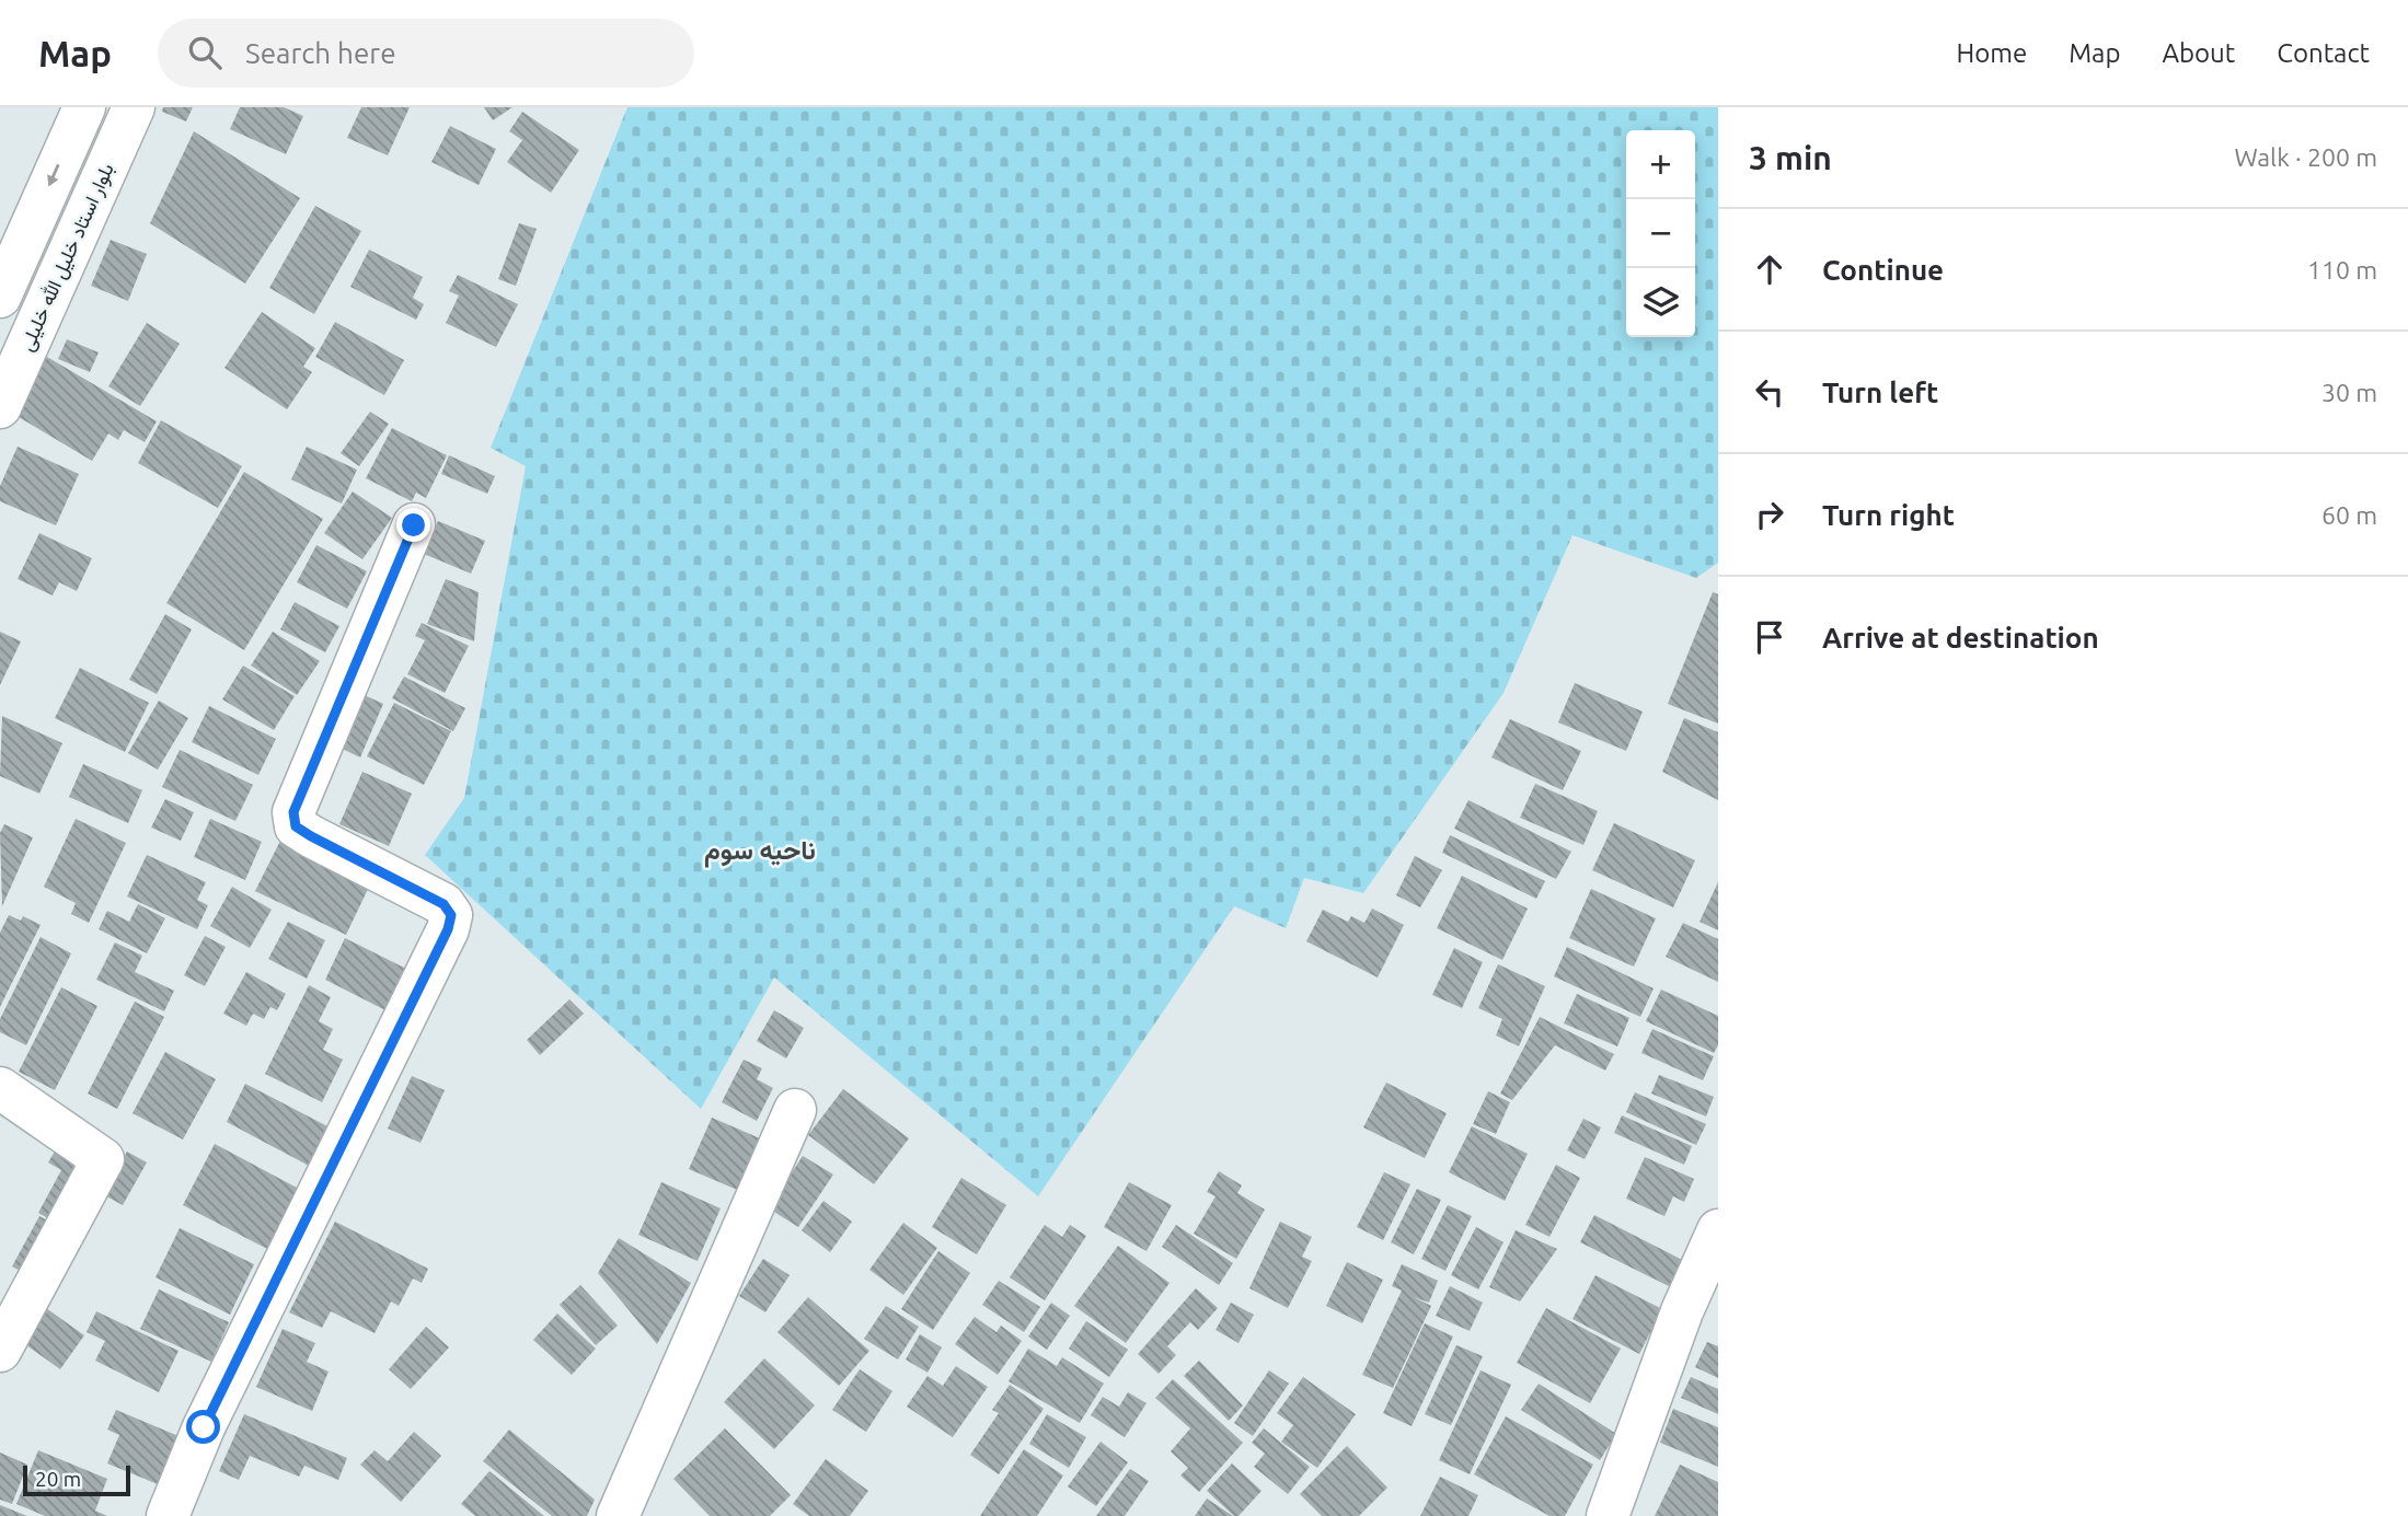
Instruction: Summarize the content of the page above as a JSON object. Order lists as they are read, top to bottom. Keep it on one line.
{"streets":{"street":["بلوار استاد خلیل الله خلیلی"]},"districts":["ناحیه سوم"],"scale_bar":"20 m","page":{"header":"Map","search":"Search here","nav":["Home","Map","About","Contact"],"heading":["3 min","Walk · 200 m"],"map_buttons":["+","−"],"list":[["Continue","110 m"],["Turn left","30 m"],["Turn right","60 m"],"Arrive at destination"],"scale":"20 m"}}
